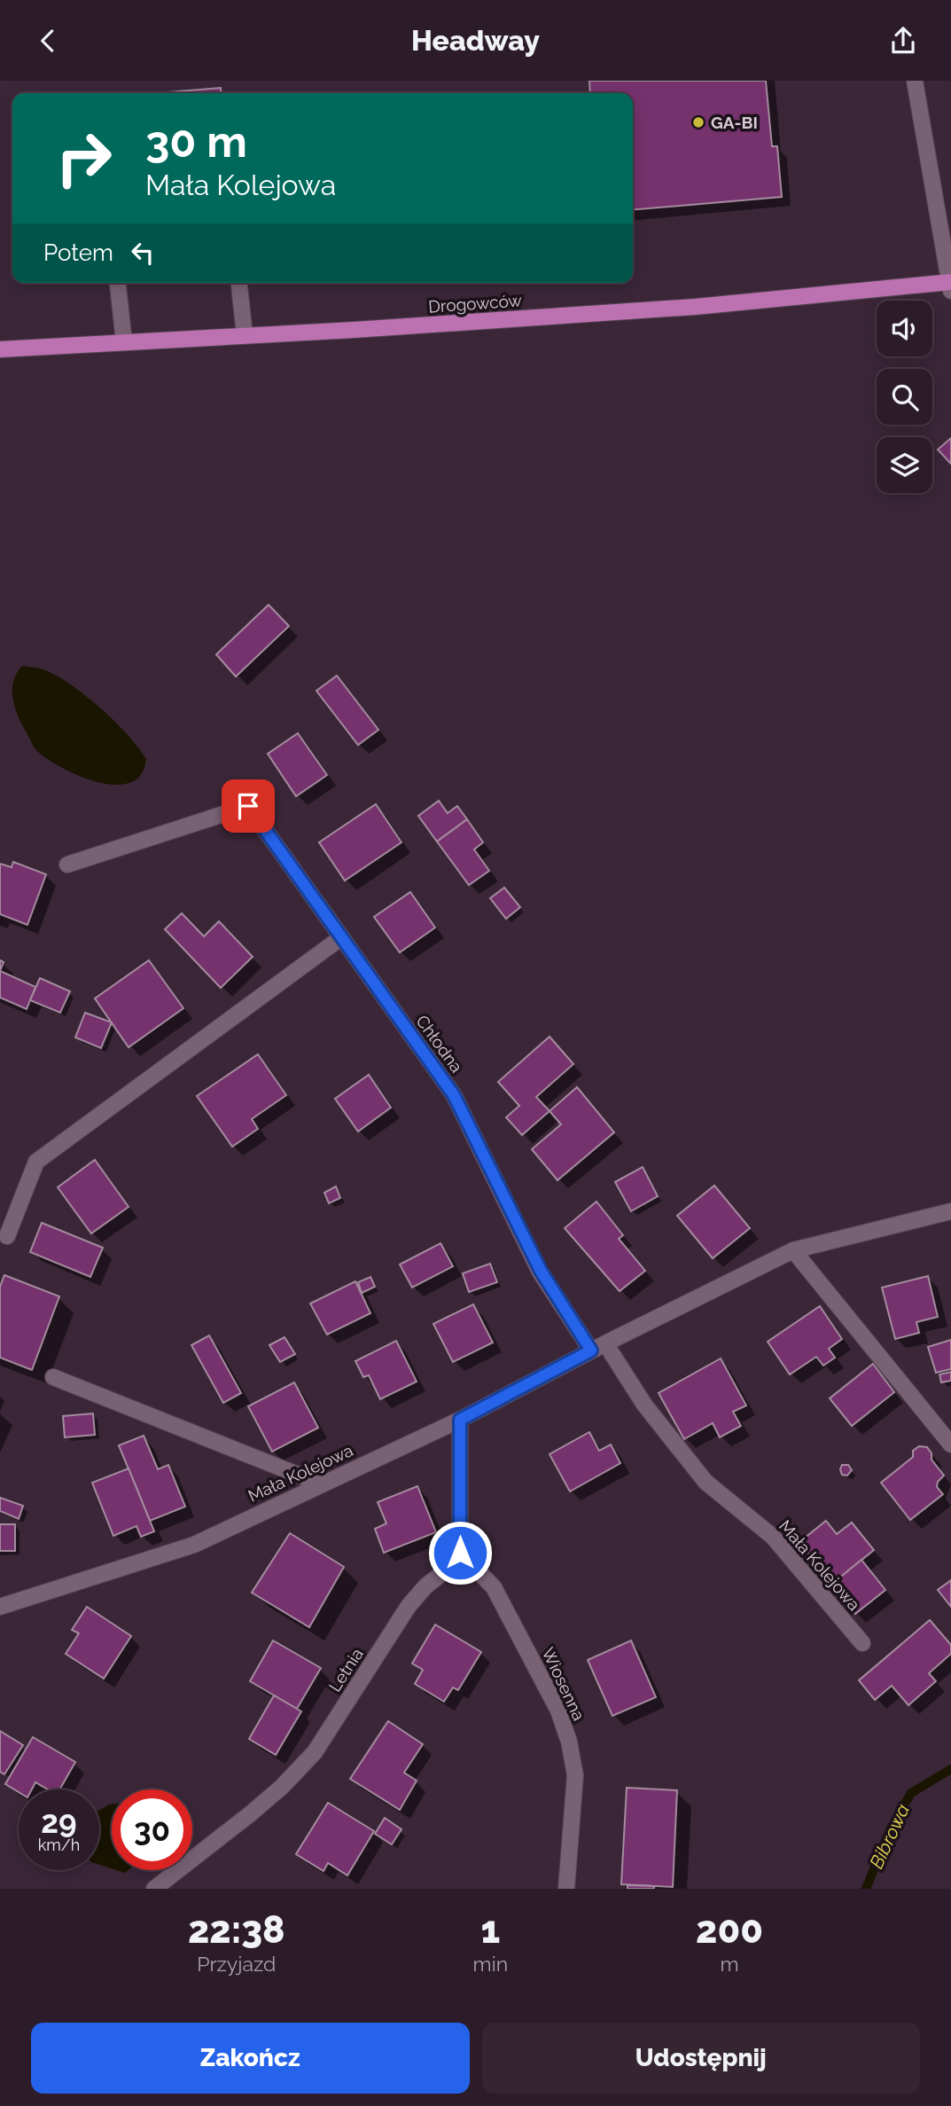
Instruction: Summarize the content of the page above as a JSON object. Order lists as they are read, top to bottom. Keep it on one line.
{"streets":{"main road":["Drogowców"],"street":["Chłodna","Mała Kolejowa","Letnia","Wiosenna"]},"crossings":[["Chłodna","Mała Kolejowa"],["Letnia","Wiosenna"]],"water":["Bibrowa"],"places":["GA-BI"],"page":{"header":"Headway","turn":["30 m","Mała Kolejowa"],"then":"Potem","speed":"29 km/h","limit":"30","eta":["22:38","Przyjazd","1","min","200","m"],"buttons":["Zakończ","Udostępnij"]}}
